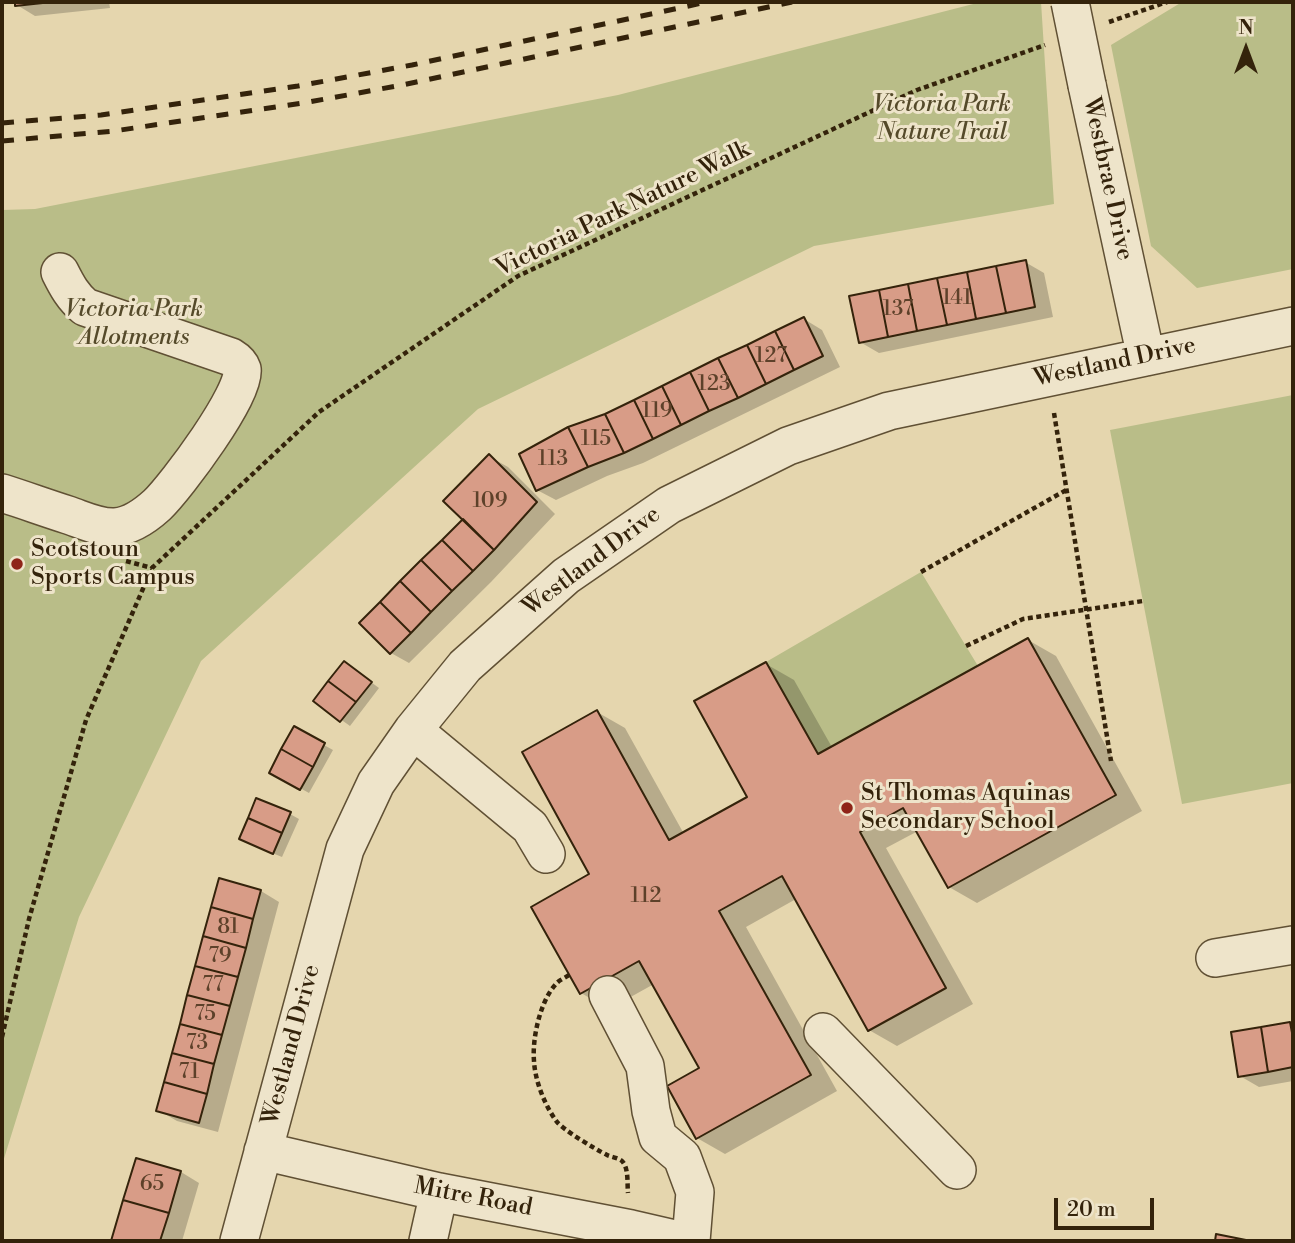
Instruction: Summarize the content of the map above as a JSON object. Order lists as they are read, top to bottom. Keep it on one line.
{"streets":{"street":["Westbrae Drive","Westland Drive","Mitre Road"],"path":["Victoria Park Nature Walk"]},"crossings":[["Westbrae Drive","Westland Drive"],["Westland Drive","Mitre Road"]],"parks":["Victoria Park Nature Trail","Victoria Park Allotments"],"places":["Scotstoun Sports Campus","St Thomas Aquinas Secondary School"],"house_numbers":["141","137","127","123","119","115","113","109","112","81","79","77","75","73","71","65"],"scale_bar":"20 m","north":"top"}
